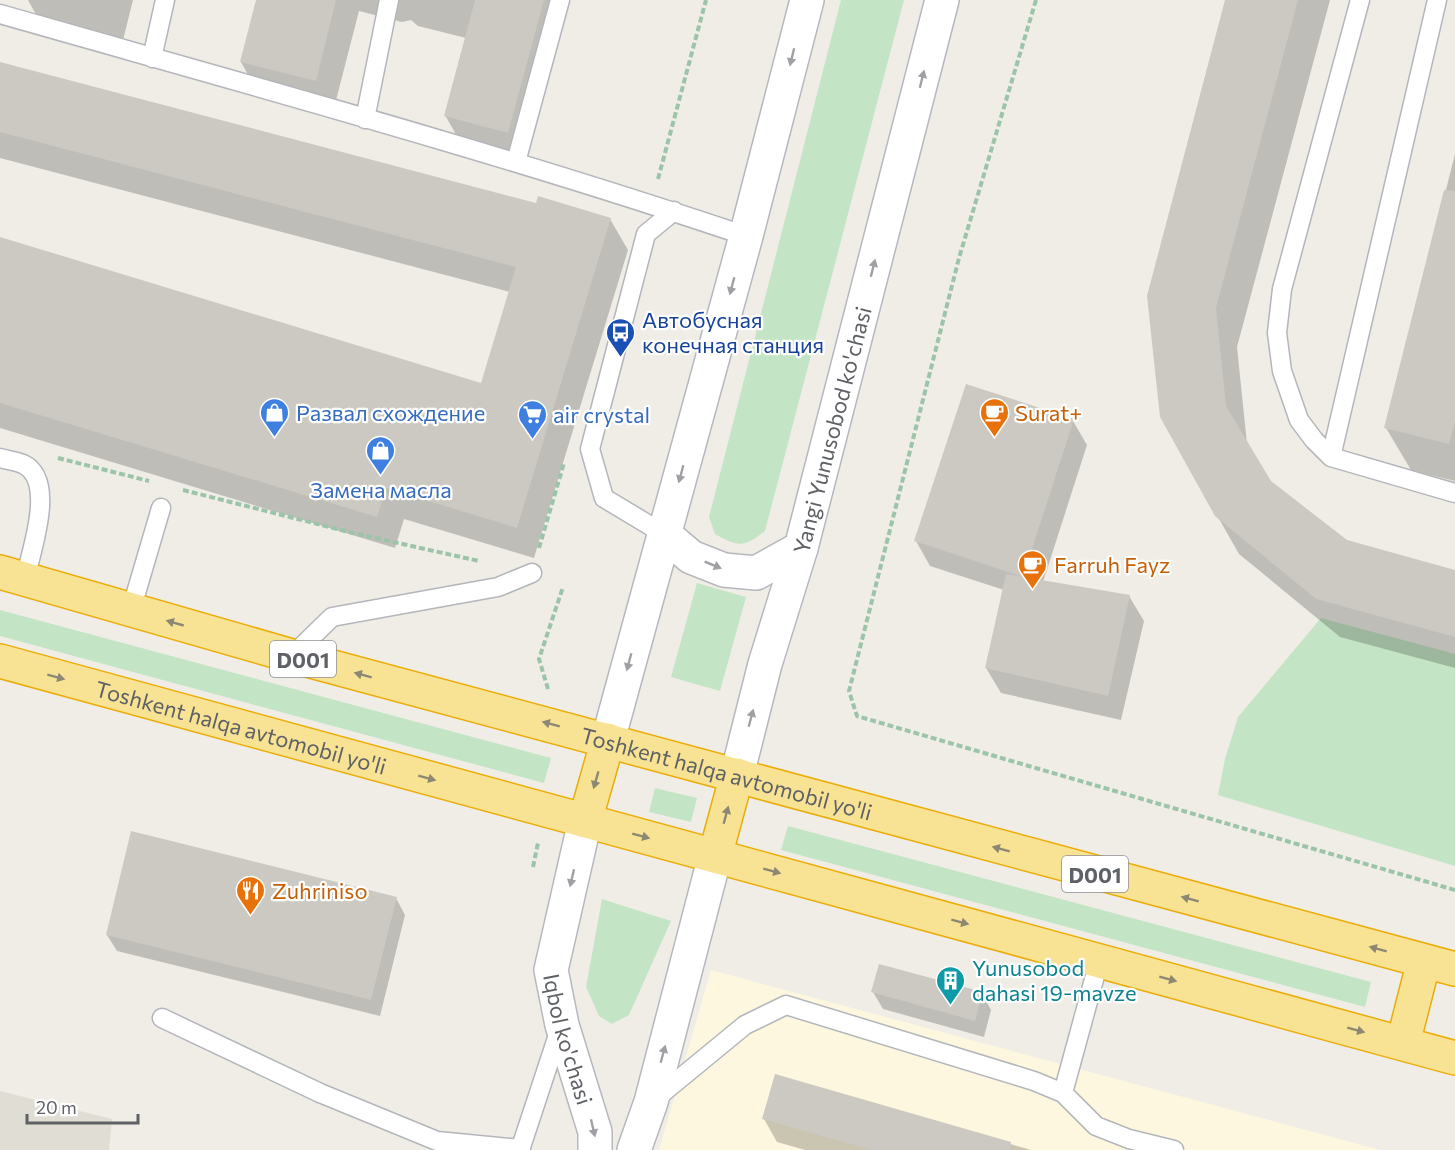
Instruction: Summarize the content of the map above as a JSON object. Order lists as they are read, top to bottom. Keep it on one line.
{"streets":{"highway":["Yangi Yunusobod ko'chasi","D001","Toshkent halqa avtomobil yo'li"],"main road":["Iqbol ko'chasi"]},"crossings":[["Yangi Yunusobod ko'chasi","Toshkent halqa avtomobil yo'li"],["Toshkent halqa avtomobil yo'li","Iqbol ko'chasi"]],"places":{"bus stop":["Автобусная конечная станция"],"shop":["Развал схождение","Замена масла"],"cafe":["Surat+","Farruh Fayz"],"supermarket":["air crystal"],"restaurant":["Zuhriniso"],"building":["Yunusobod dahasi 19-mavze"]},"scale_bar":"20 m"}
